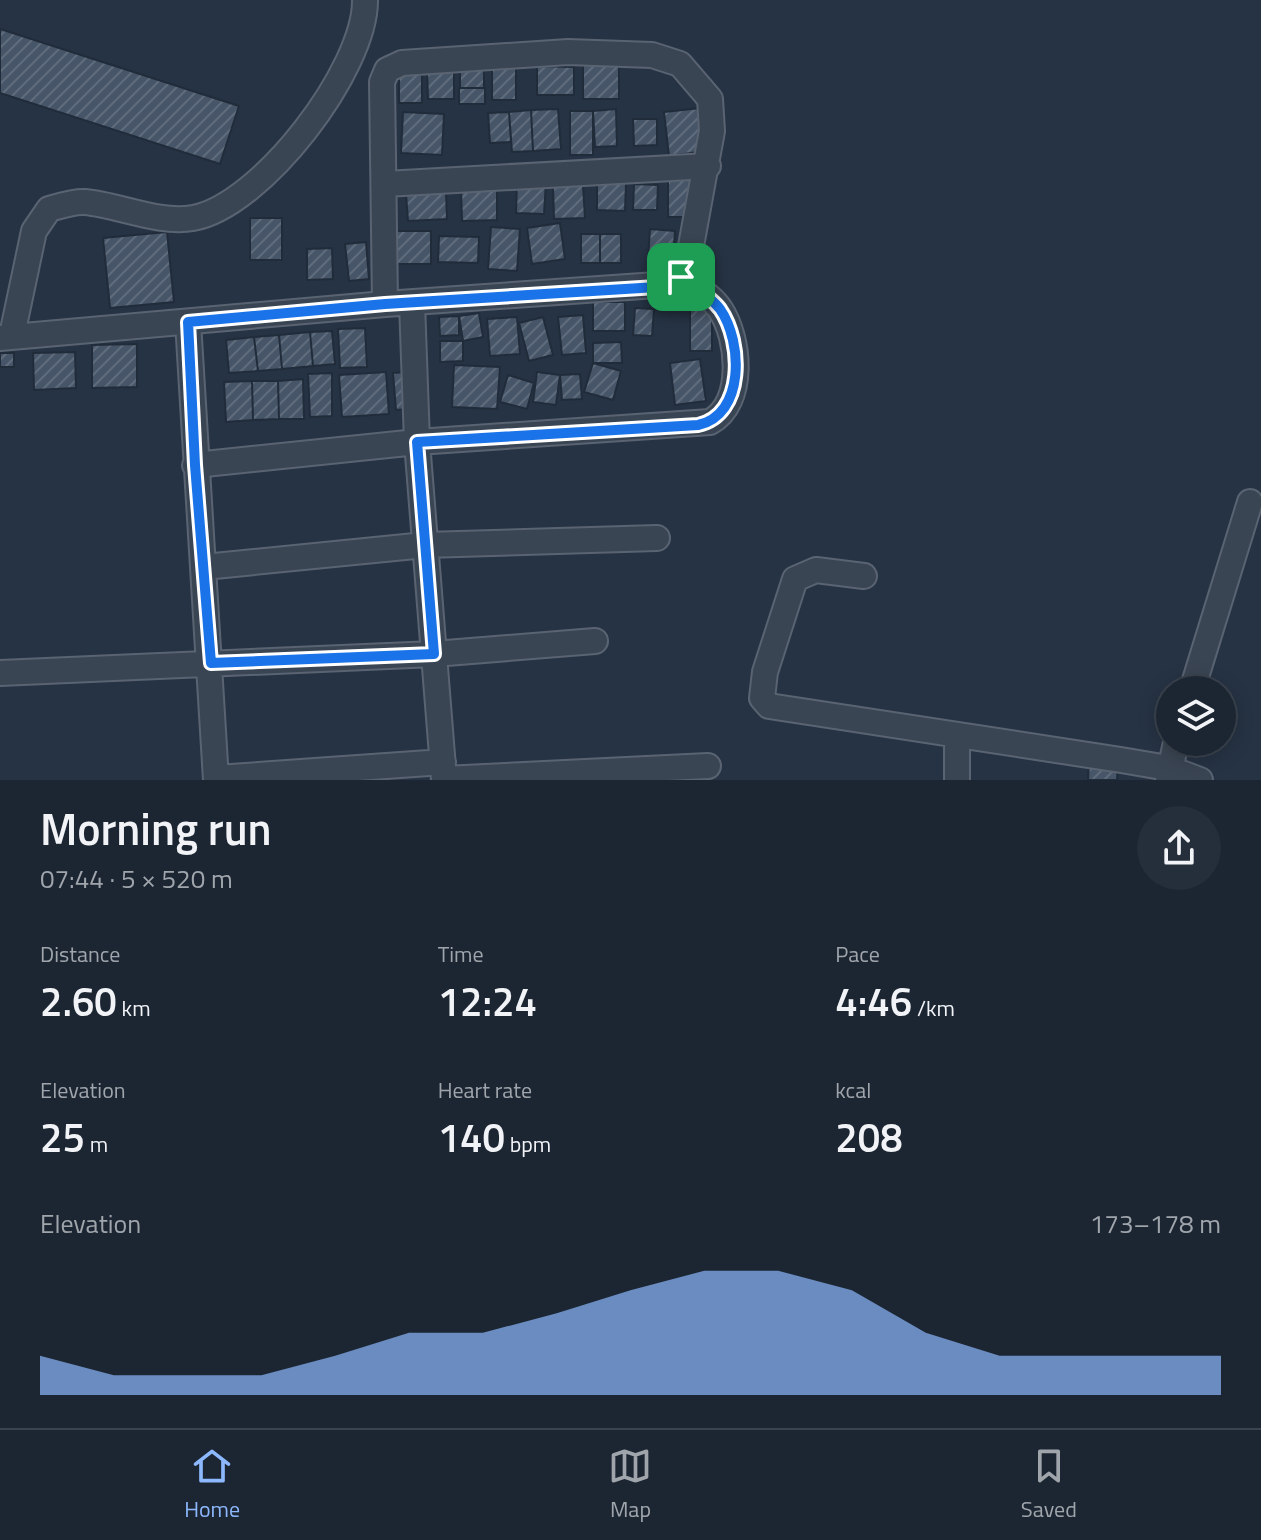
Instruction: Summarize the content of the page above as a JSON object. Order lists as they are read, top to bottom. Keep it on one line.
{"page":{"heading":["Morning run","07:44 · 5 × 520 m"],"stats":[["Distance","2.60 km"],["Time","12:24"],["Pace","4:46 /km"],["Elevation","25 m"],["Heart rate","140 bpm"],["kcal","208"]],"chart":["Elevation","173–178 m"],"tabs":["Home","Map","Saved"]}}
